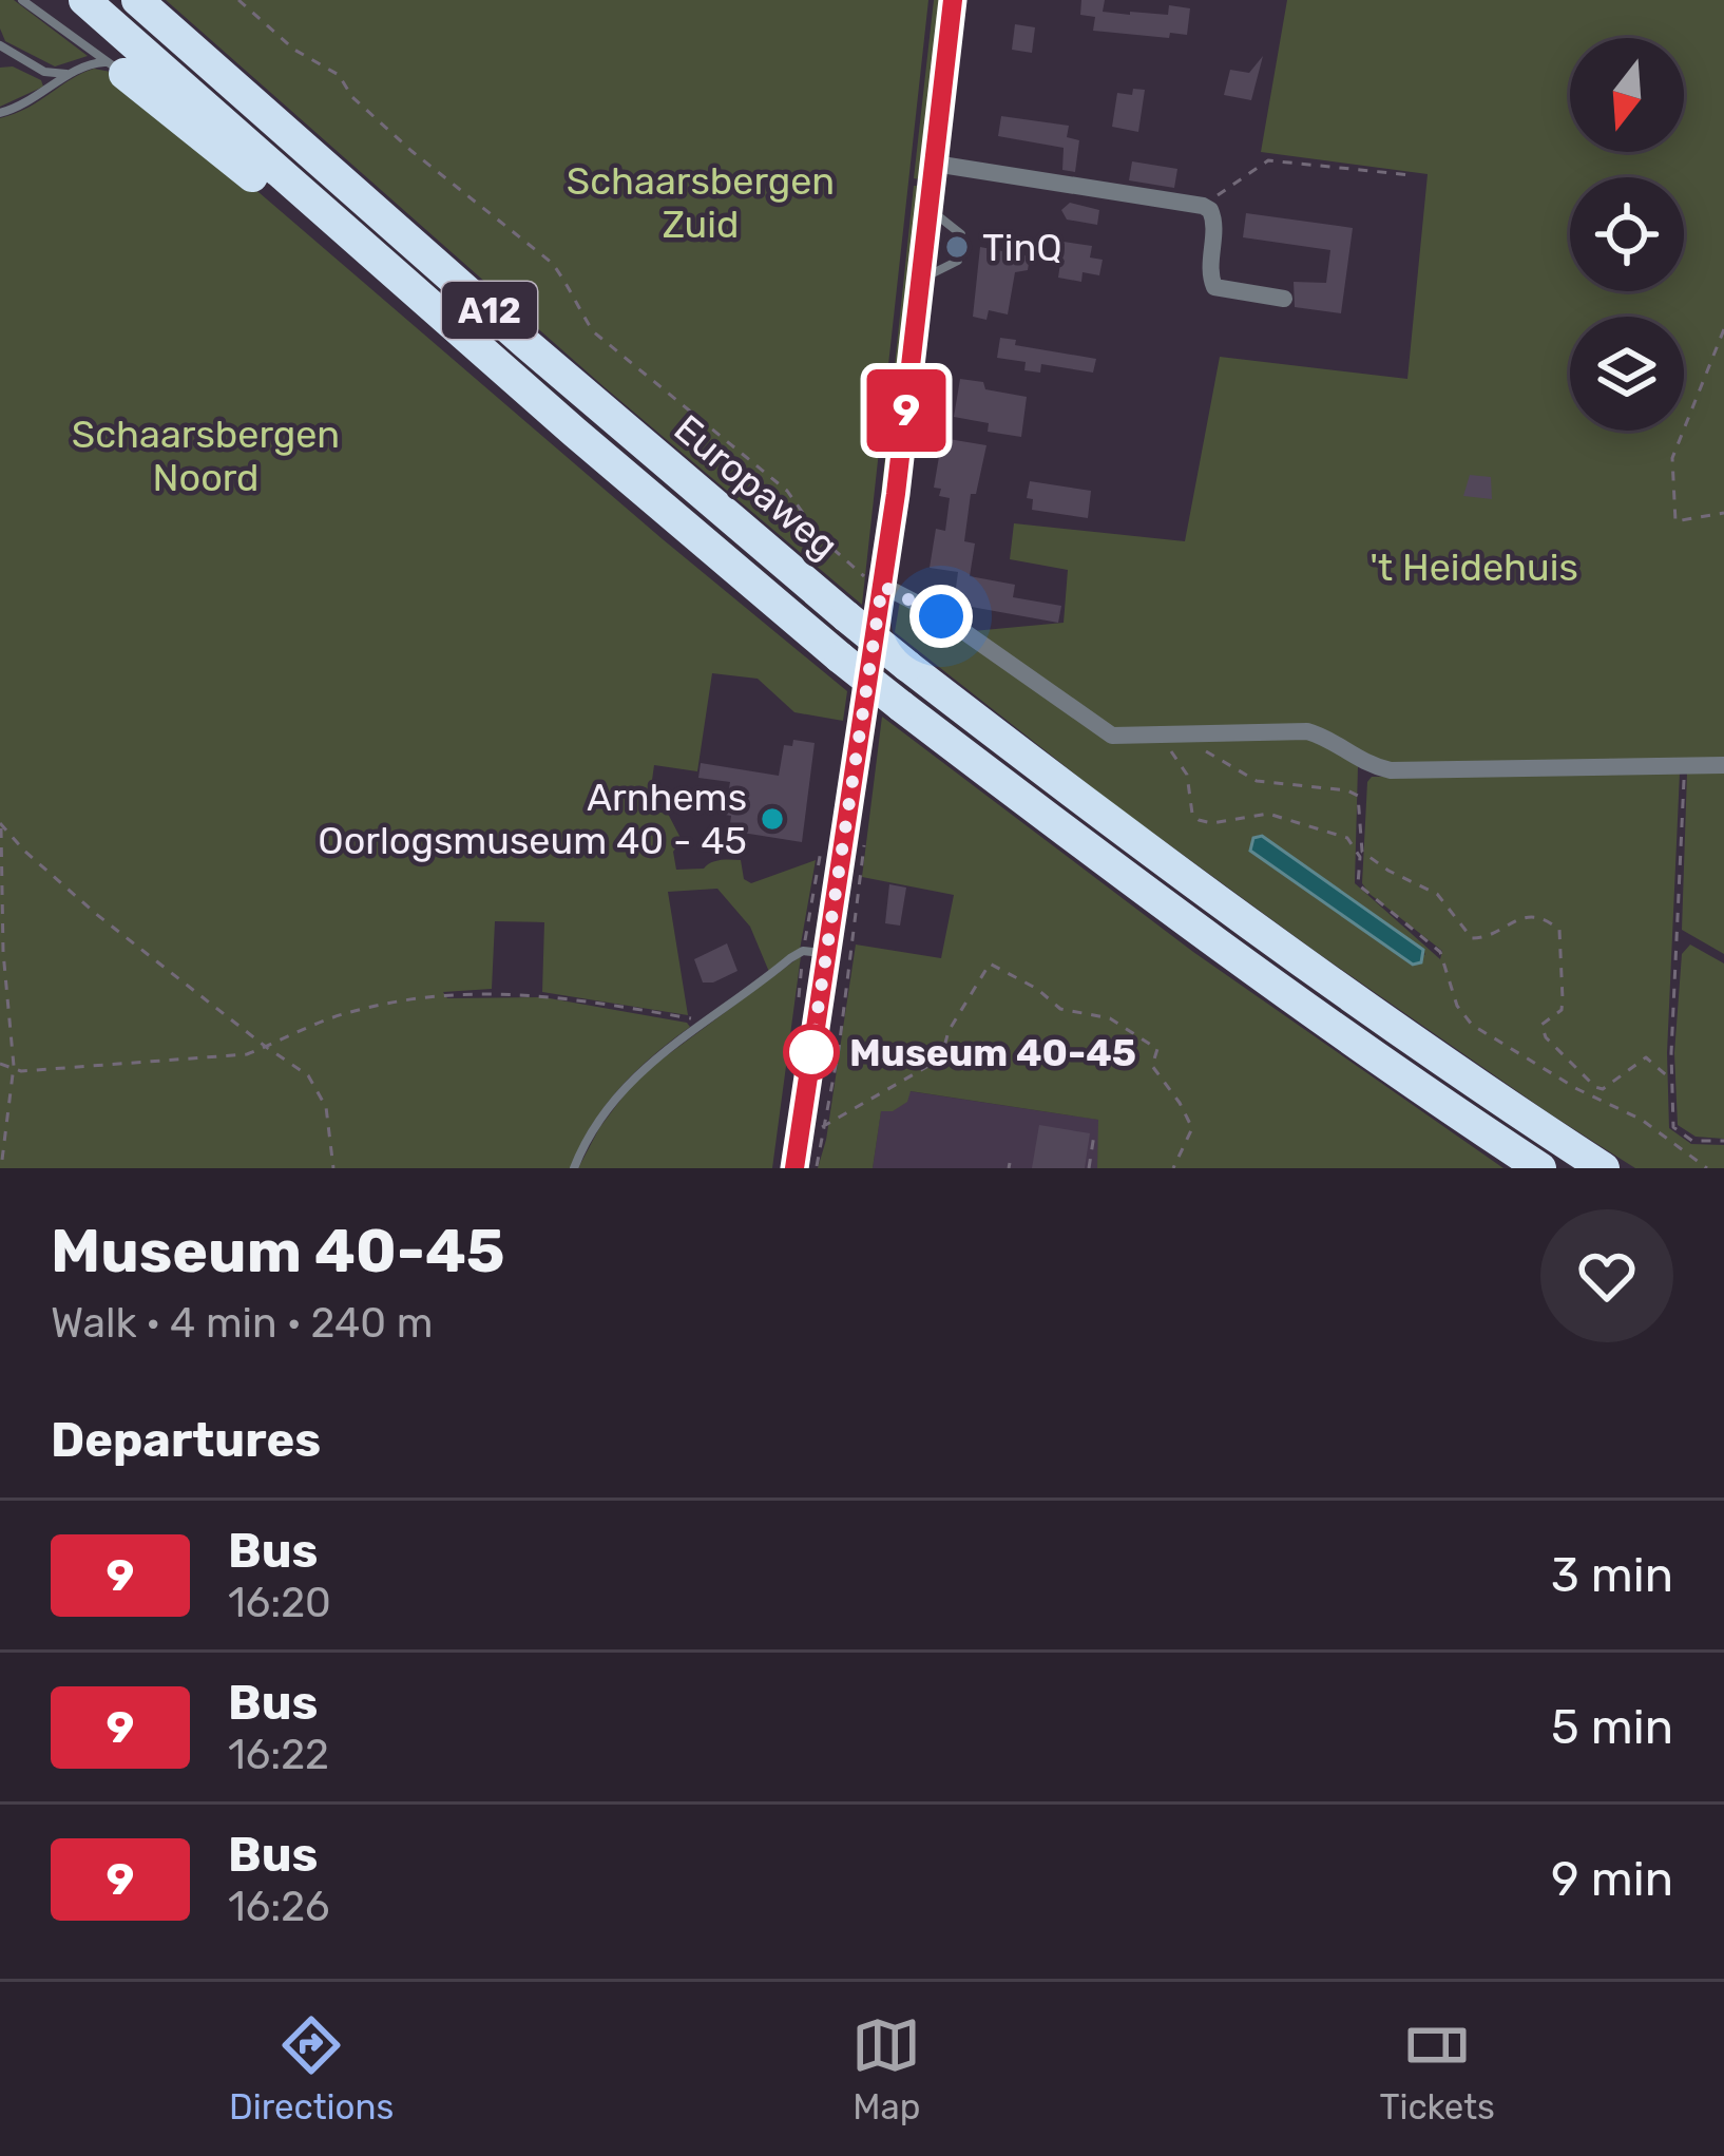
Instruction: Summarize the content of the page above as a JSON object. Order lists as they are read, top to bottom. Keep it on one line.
{"streets":{"highway":["A12","Europaweg"]},"crossings":[["A12","Europaweg"]],"parks":["Schaarsbergen Zuid","Schaarsbergen Noord","'t Heidehuis"],"places":["TinQ","Arnhems Oorlogsmuseum 40 - 45","Museum 40-45"],"lines":["bus line 9"],"north":"bottom","page":{"on_map":"9","heading":[["Museum 40-45","Walk · 4 min · 240 m"],"Departures"],"list":[{"mark":"9","name":"Bus","note":"16:20","value":"3 min"},{"mark":"9","name":"Bus","note":"16:22","value":"5 min"},{"mark":"9","name":"Bus","note":"16:26","value":"9 min"}],"tabs":["Directions","Map","Tickets"]}}
